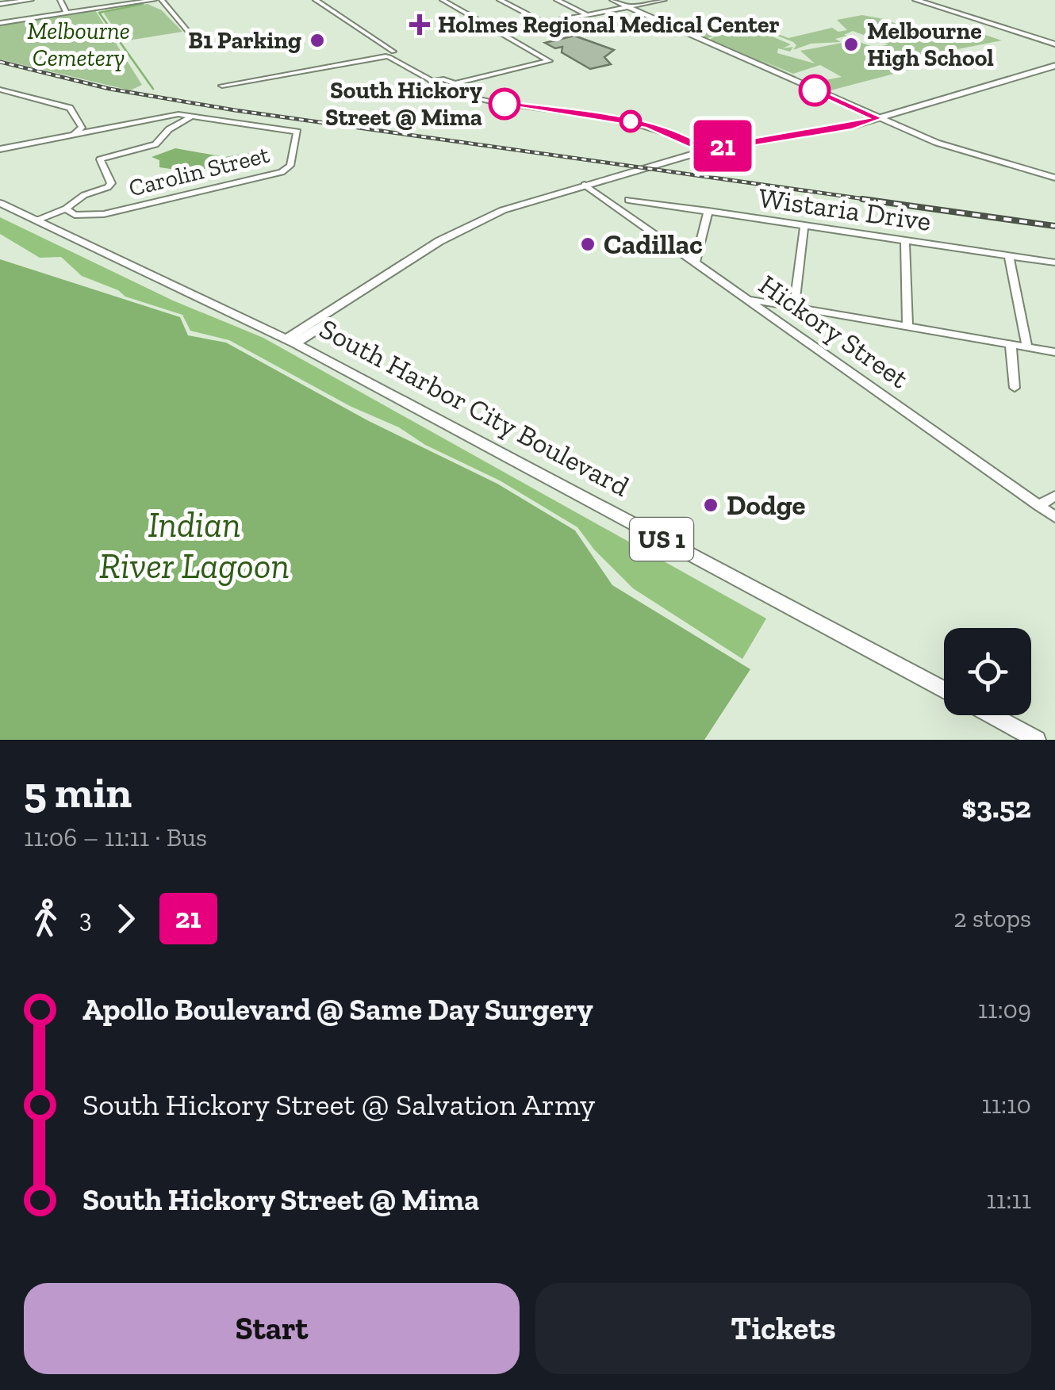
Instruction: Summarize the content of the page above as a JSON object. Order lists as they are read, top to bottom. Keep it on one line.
{"streets":{"main road":["South Harbor City Boulevard","US 1"],"street":["Carolin Street","Wistaria Drive","Hickory Street"]},"water":["Indian River Lagoon"],"parks":["Melbourne Cemetery"],"places":{"health":["Holmes Regional Medical Center"],"other":["B1 Parking","Melbourne High School","South Hickory Street @ Mima","Cadillac","Dodge"]},"lines":["bus line 21"],"page":{"on_map":"21","heading":["5 min","11:06 – 11:11 · Bus","$3.52"],"legs":["3","21","2 stops"],"list":[{"name":"Apollo Boulevard @ Same Day Surgery","value":"11:09"},{"name":"South Hickory Street @ Salvation Army","value":"11:10"},{"name":"South Hickory Street @ Mima","value":"11:11"}],"buttons":["Start","Tickets"]}}
